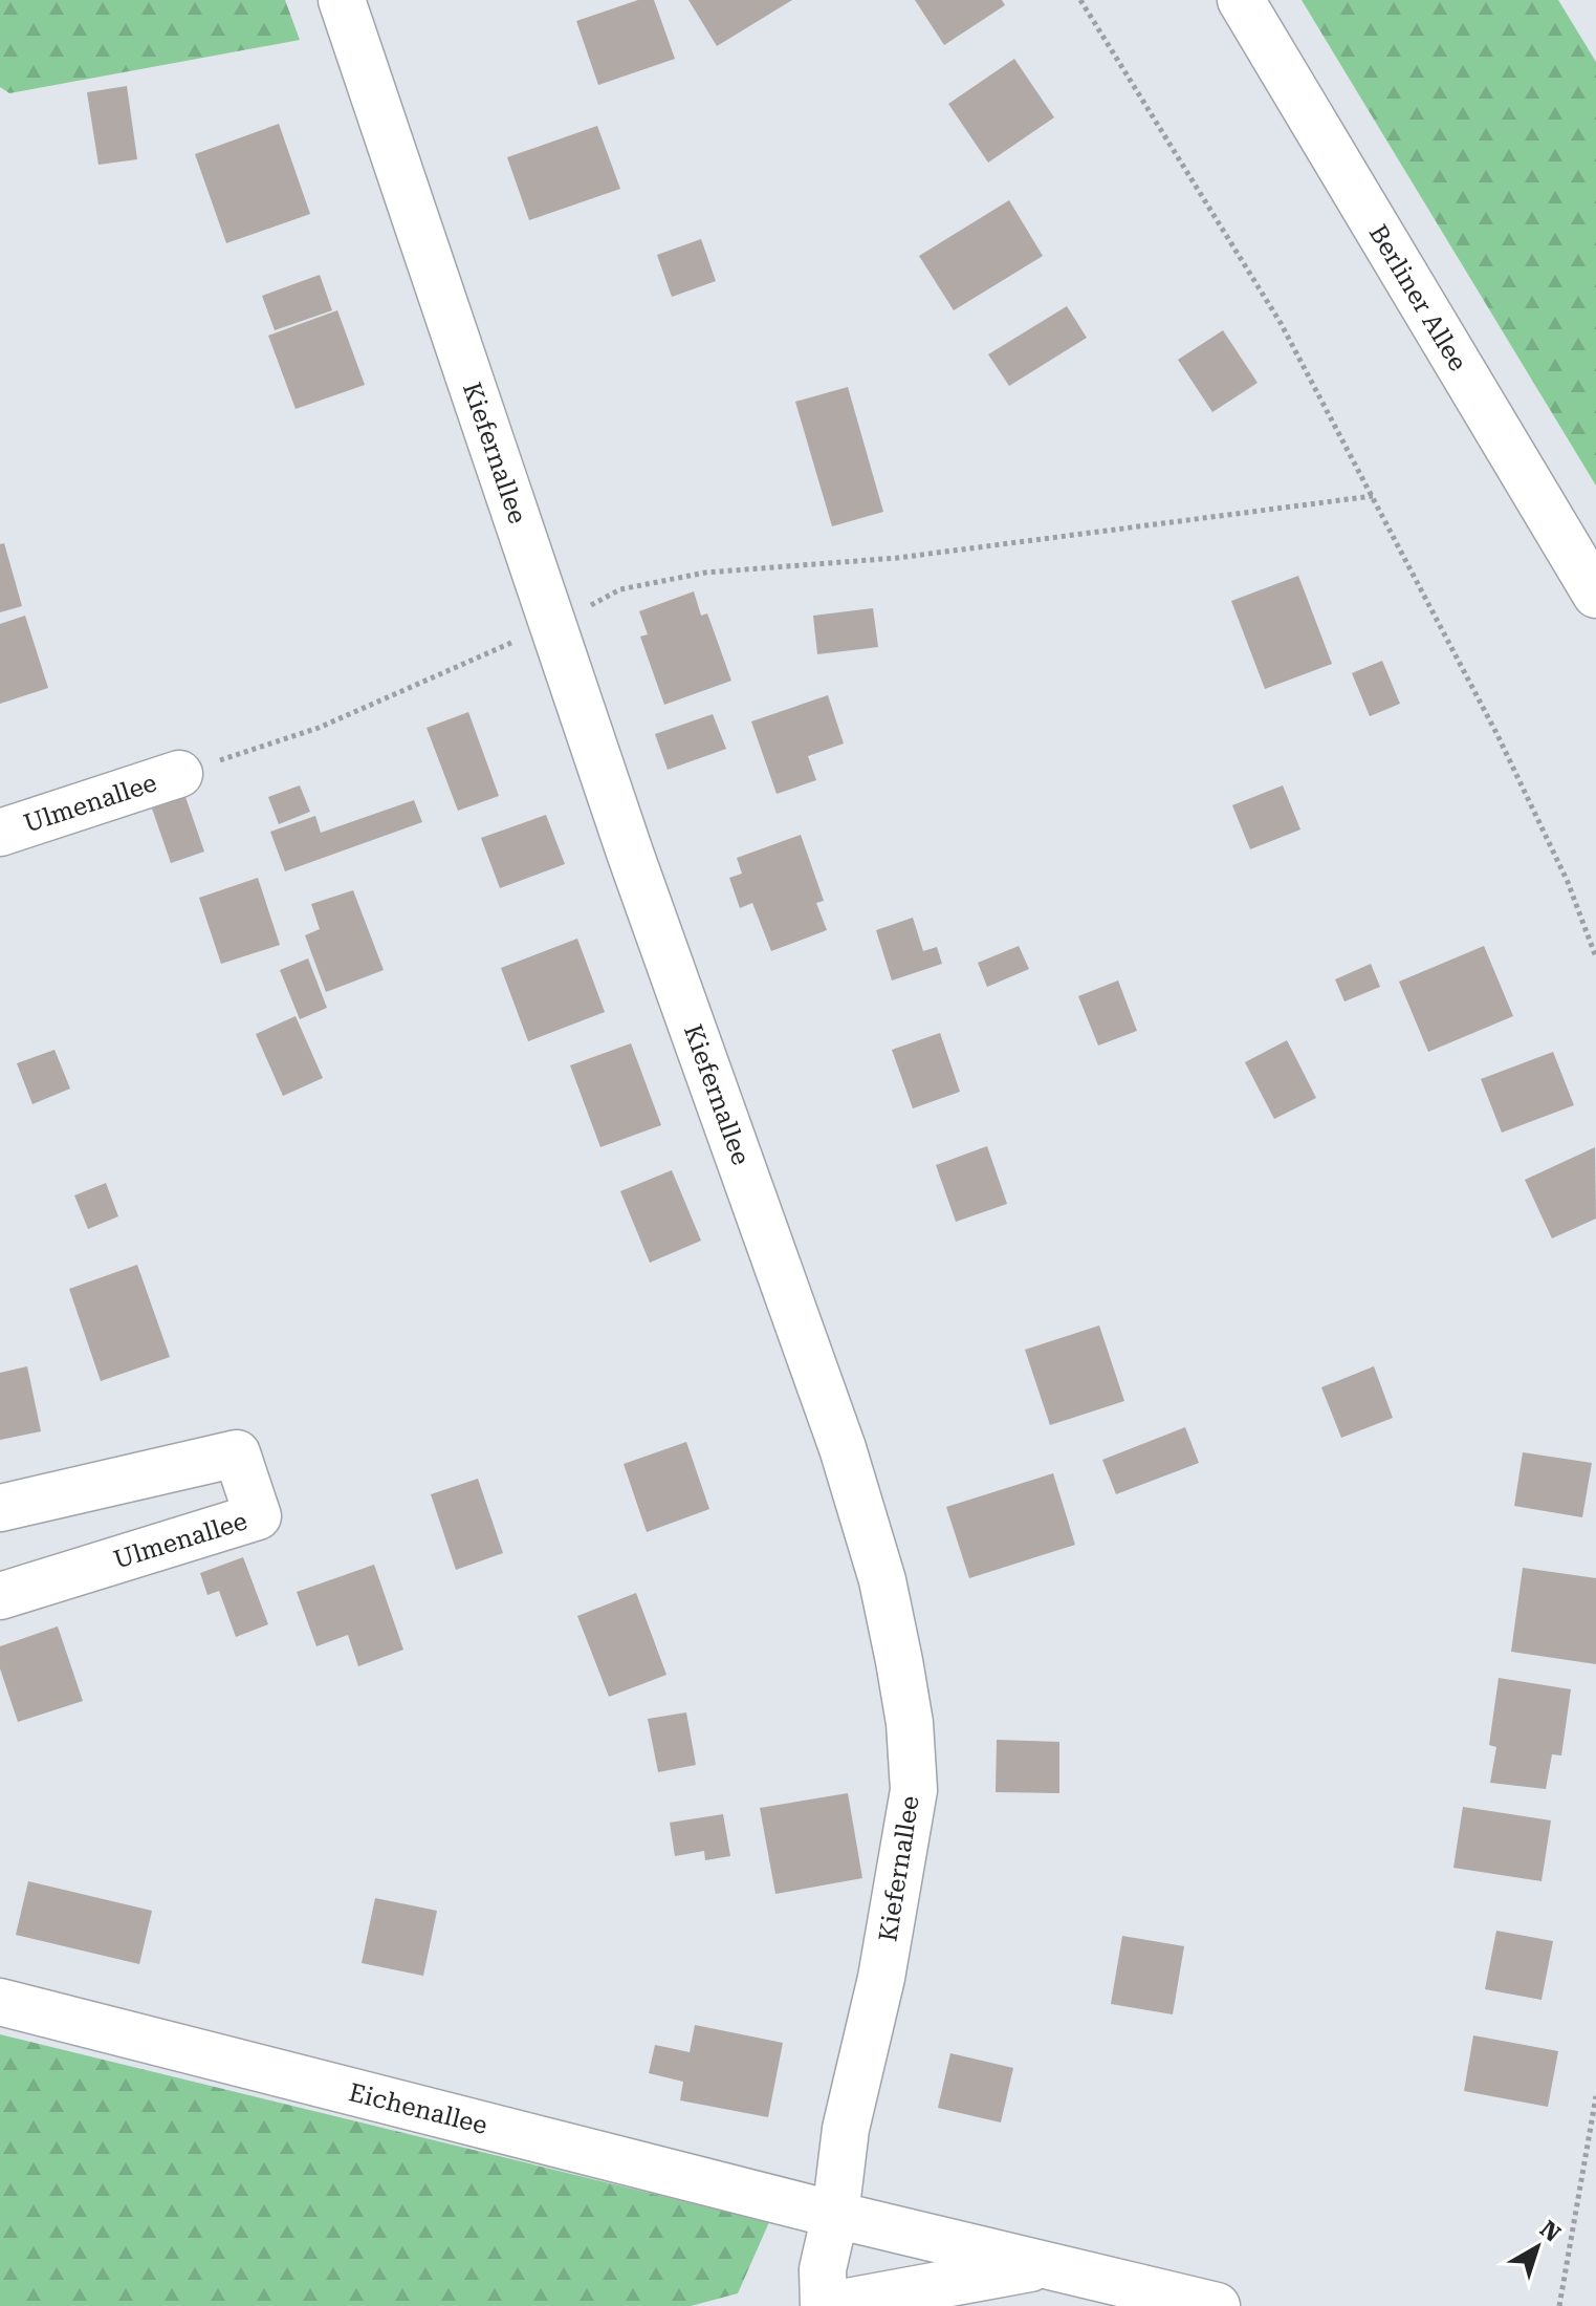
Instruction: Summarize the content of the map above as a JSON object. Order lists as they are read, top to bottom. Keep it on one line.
{"streets":{"street":["Berliner Allee","Kiefernallee","Ulmenallee","Eichenallee"]},"crossings":[["Kiefernallee","Eichenallee"]],"north":"top right"}
